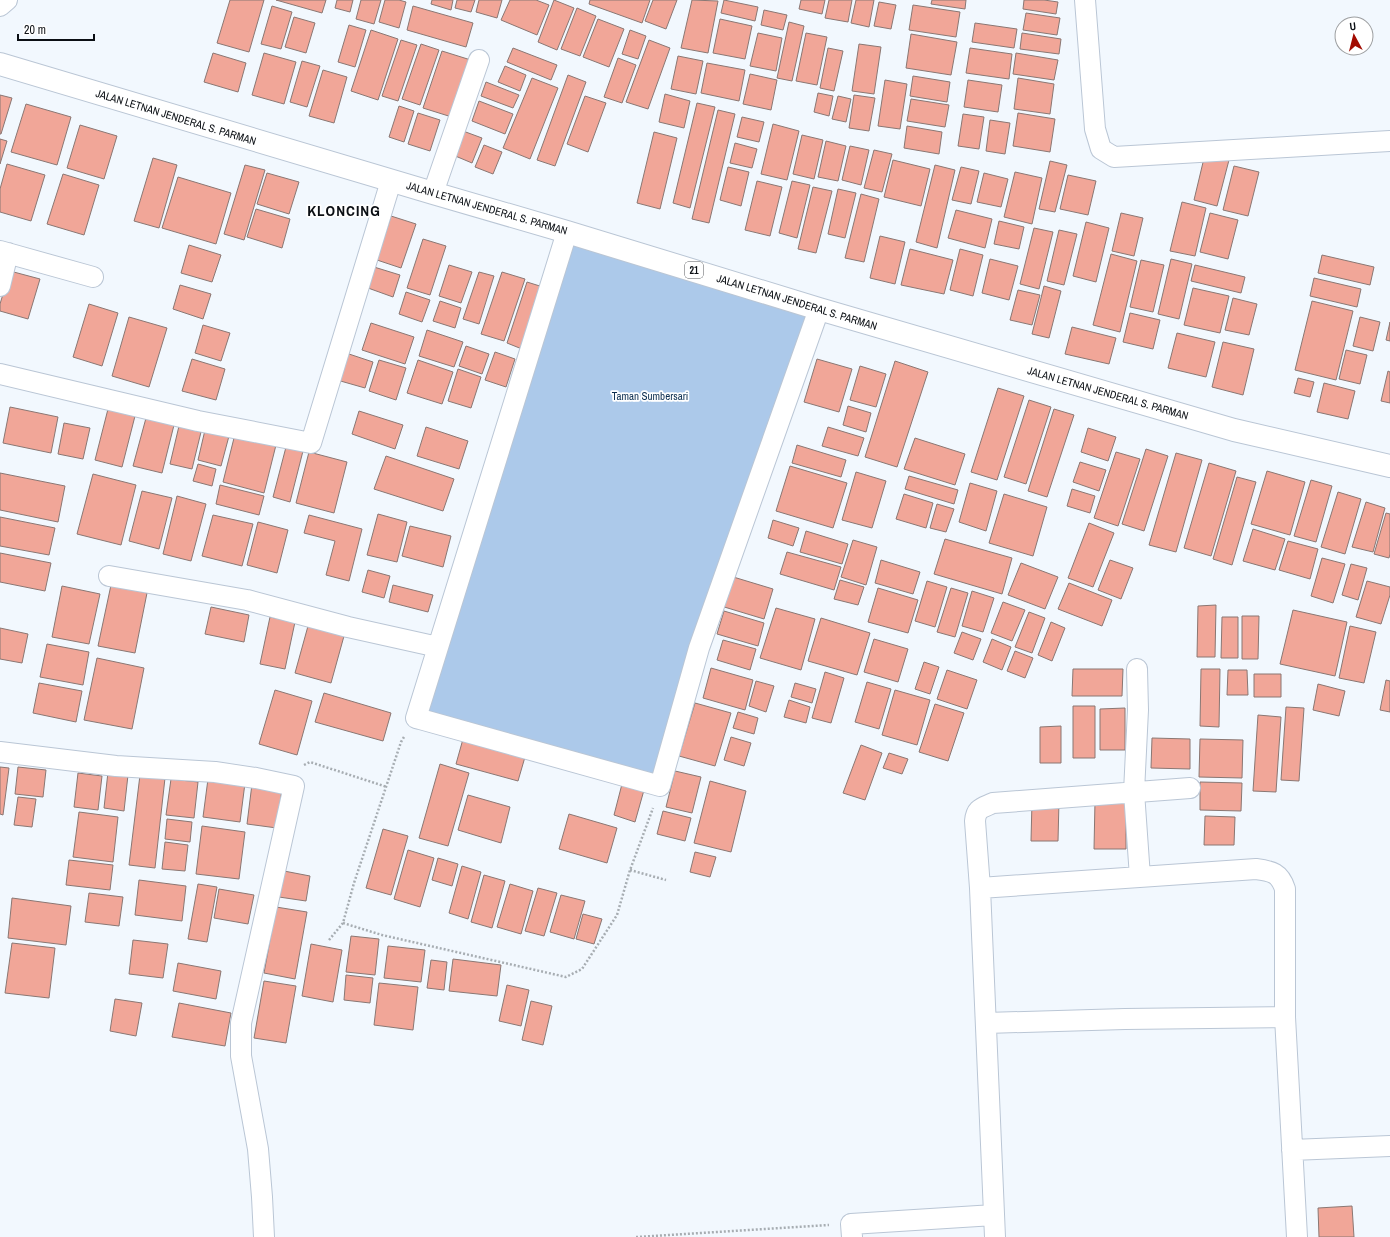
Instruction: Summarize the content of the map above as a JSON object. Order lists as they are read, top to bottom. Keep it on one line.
{"streets":{"highway":["JALAN LETNAN JENDERAL S. PARMAN","21"]},"districts":["KLONCING"],"parks":["Taman Sumbersari"],"scale_bar":"20 m","north":"top"}
